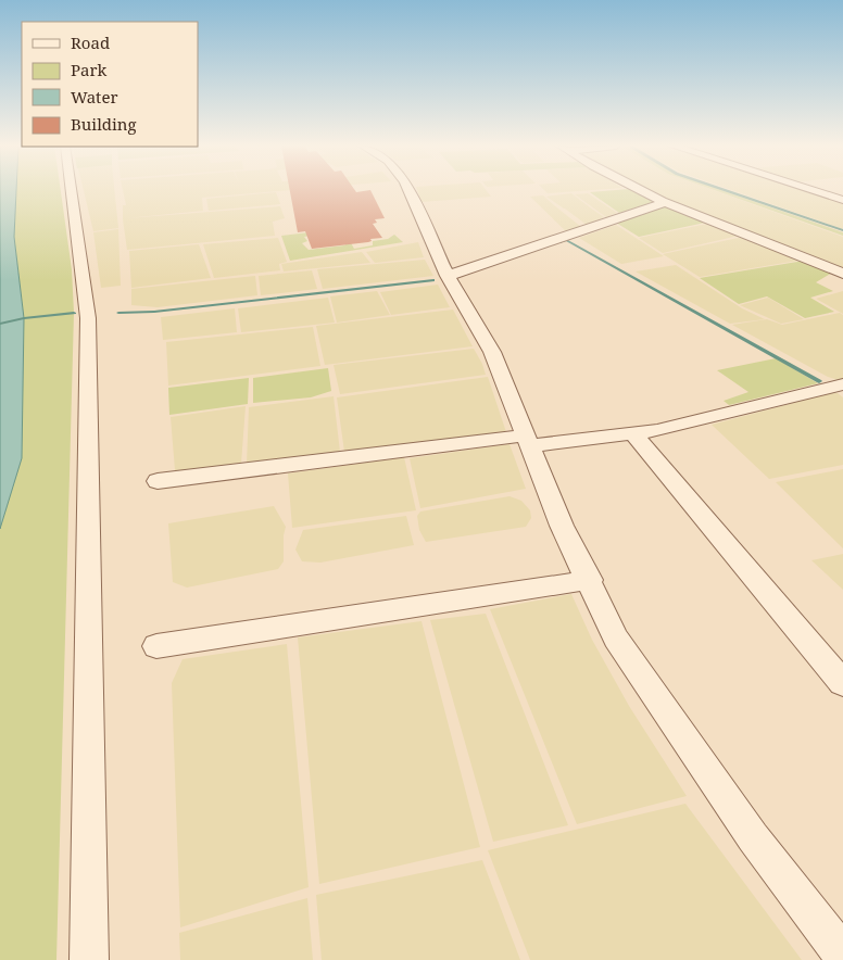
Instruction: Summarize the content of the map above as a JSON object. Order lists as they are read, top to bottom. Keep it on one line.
{"legend":["Road","Park","Water","Building"]}
